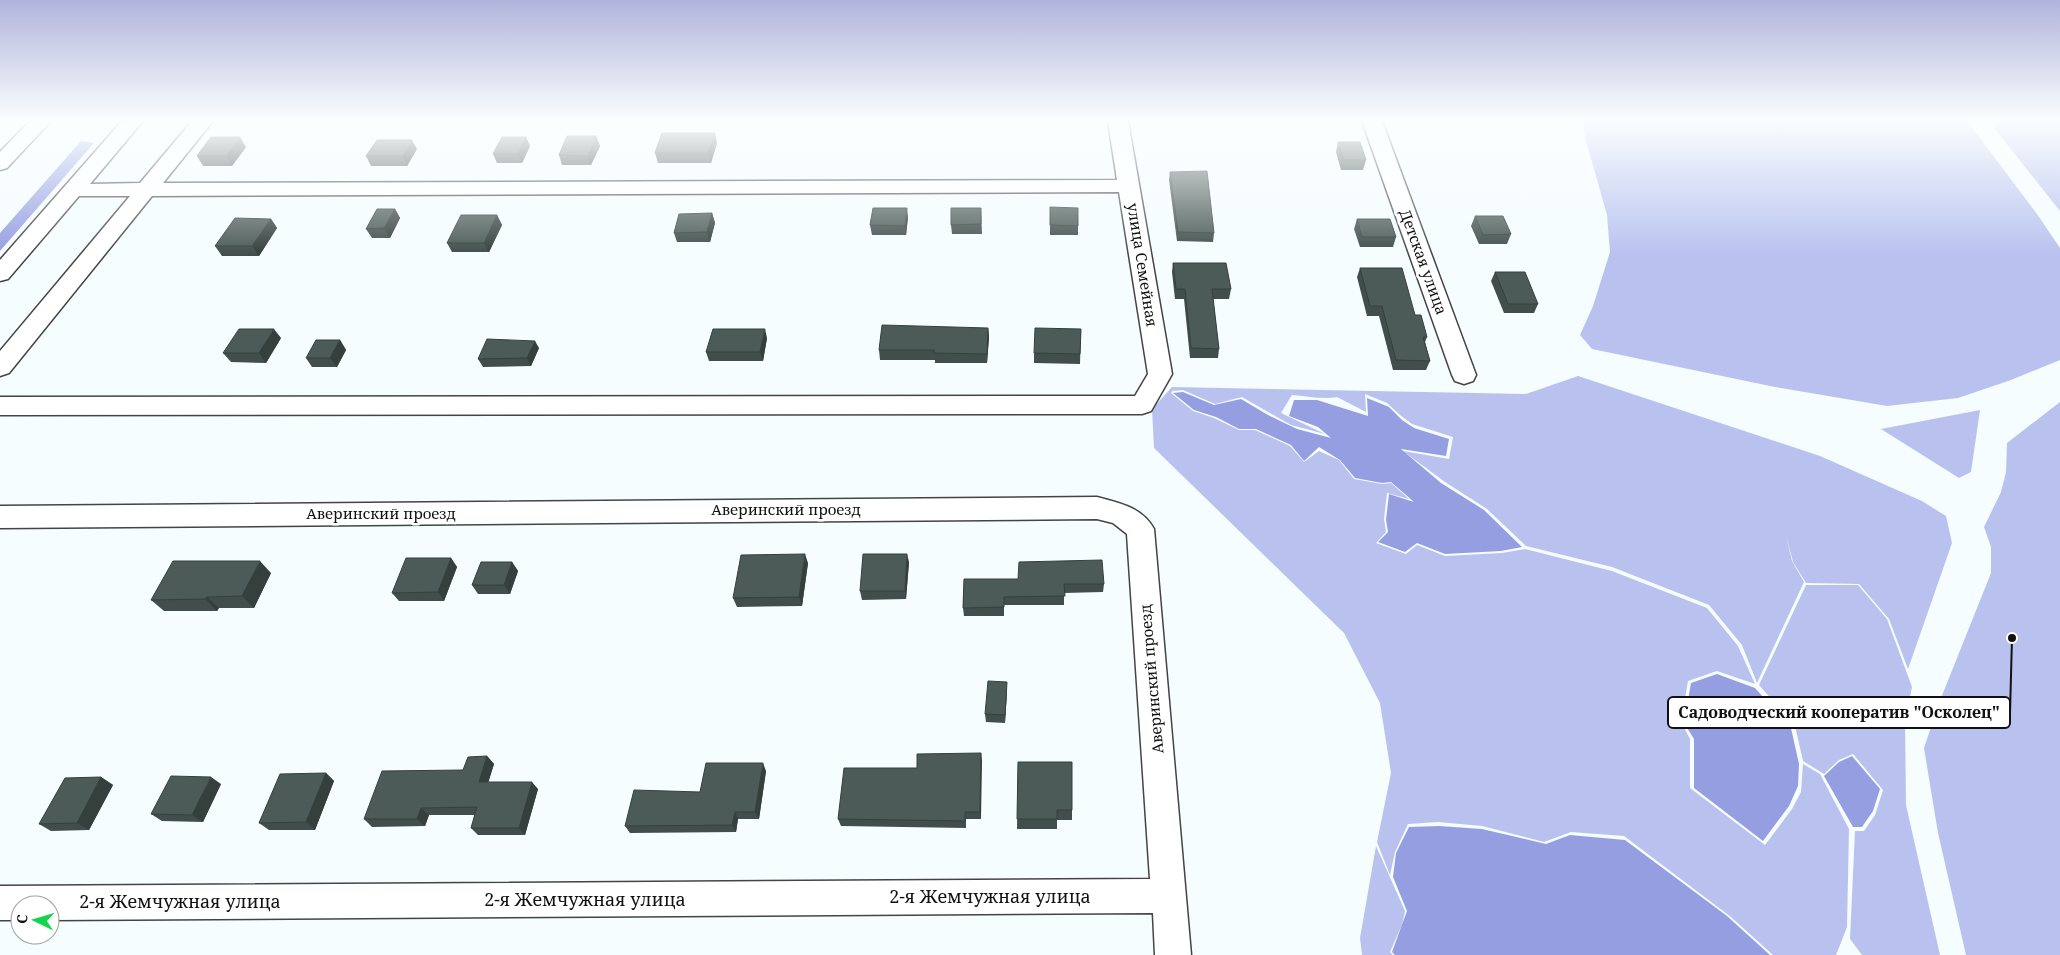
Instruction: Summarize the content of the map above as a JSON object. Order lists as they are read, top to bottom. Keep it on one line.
{"streets":{"street":["Детская улица","улица Семейная","Аверинский проезд","2-я Жемчужная улица"]},"crossings":[["Аверинский проезд","2-я Жемчужная улица"]],"places":["Садоводческий кооператив \"Осколец\""],"north":"left"}
